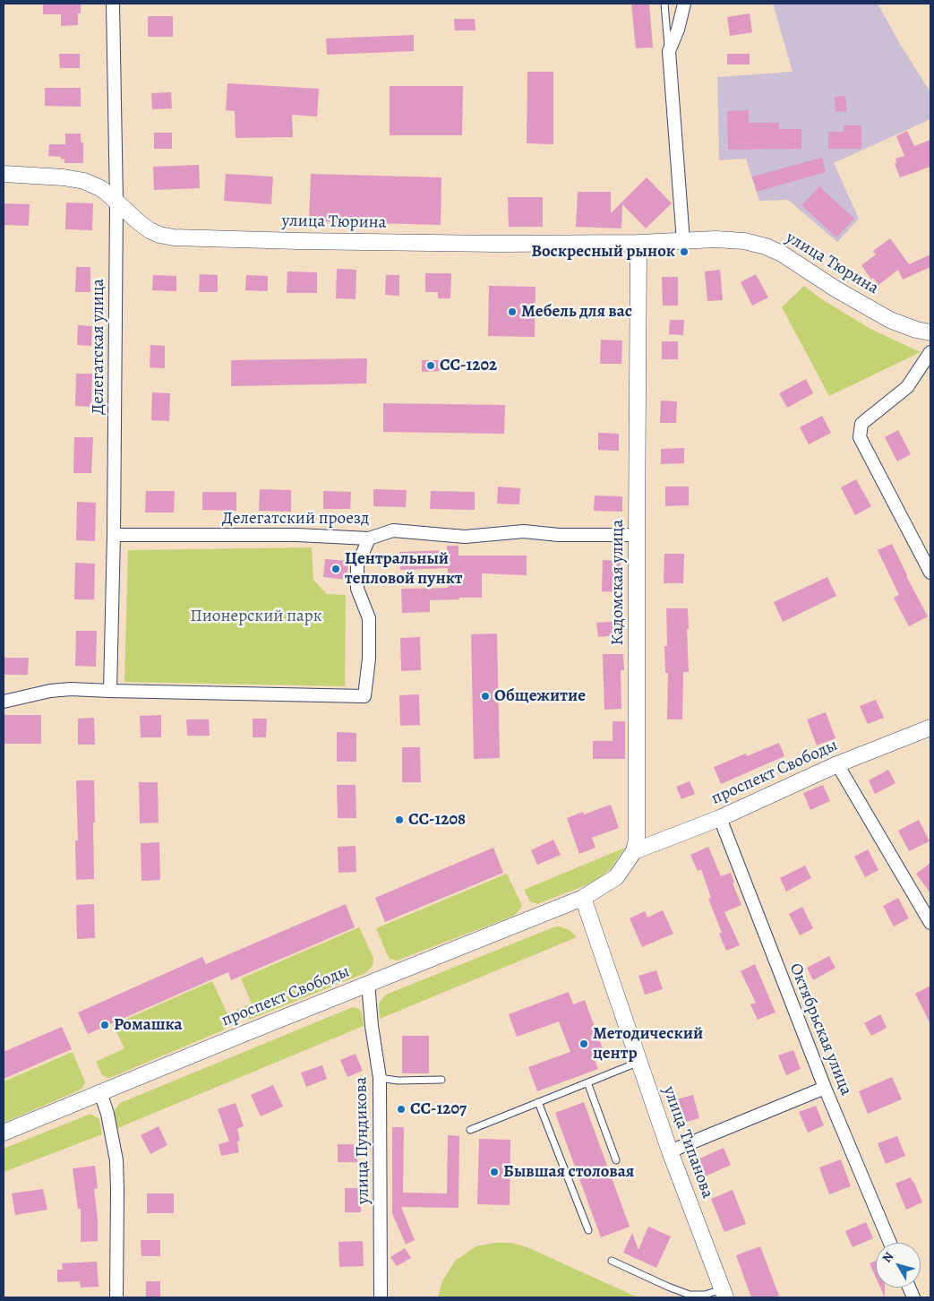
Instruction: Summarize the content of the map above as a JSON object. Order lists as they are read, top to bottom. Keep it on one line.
{"streets":{"street":["улица Тюрина","Делегатская улица","Делегатский проезд","Кадомская улица","проспект Свободы","Октябрьская улица","улица Пундикова","улица Типанова"]},"crossings":[["улица Тюрина","Делегатская улица"],["улица Тюрина","Кадомская улица"],["Делегатская улица","Делегатский проезд"],["Делегатский проезд","Кадомская улица"],["Кадомская улица","проспект Свободы"],["Кадомская улица","улица Типанова"],["проспект Свободы","Октябрьская улица"],["проспект Свободы","улица Пундикова"],["проспект Свободы","улица Типанова"]],"parks":["Пионерский парк"],"places":["Воскресный рынок","Мебель для вас","СС-1202","Центральный тепловой пункт","Общежитие","СС-1208","Ромашка","Методический центр","СС-1207","Бывшая столовая"],"north":"top left"}
